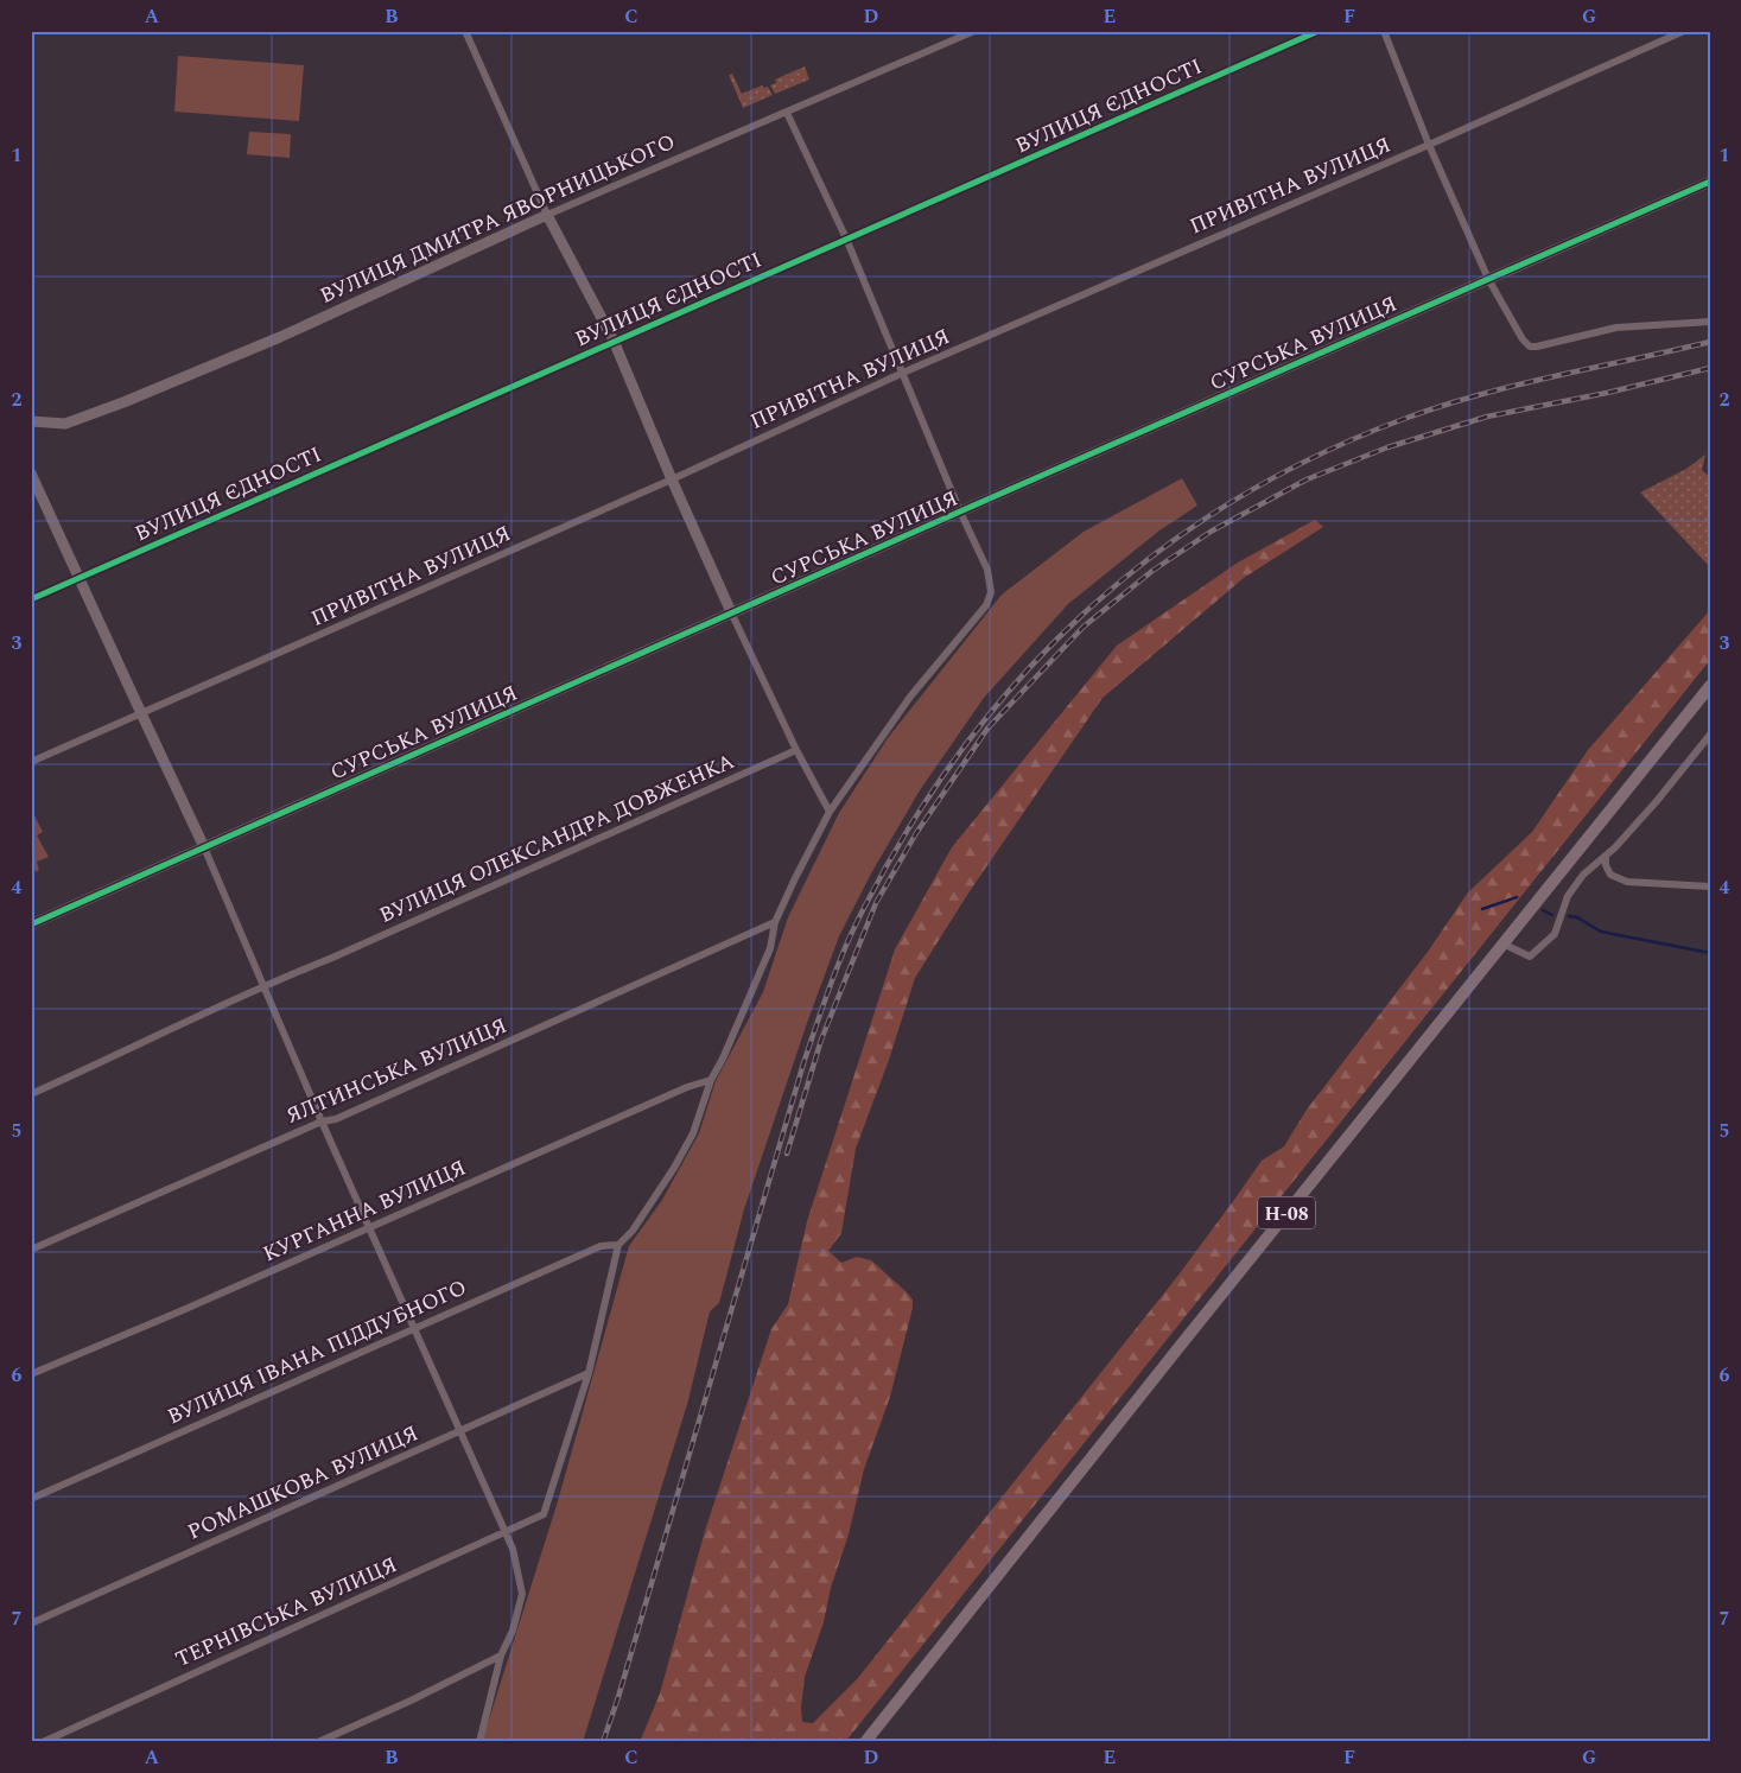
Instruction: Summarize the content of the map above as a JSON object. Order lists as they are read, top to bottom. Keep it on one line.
{"streets":{"main road":["Н-08"],"street":["ВУЛИЦЯ ЄДНОСТІ","ПРИВІТНА ВУЛИЦЯ","ВУЛИЦЯ ДМИТРА ЯВОРНИЦЬКОГО","СУРСЬКА ВУЛИЦЯ","ВУЛИЦЯ ОЛЕКСАНДРА ДОВЖЕНКА","ЯЛТИНСЬКА ВУЛИЦЯ","КУРГАННА ВУЛИЦЯ","ВУЛИЦЯ ІВАНА ПІДДУБНОГО","РОМАШКОВА ВУЛИЦЯ","ТЕРНІВСЬКА ВУЛИЦЯ"]},"crossings":[["РОМАШКОВА ВУЛИЦЯ","ТЕРНІВСЬКА ВУЛИЦЯ"]],"grid":{"columns":["A","B","C","D","E","F","G"],"rows":["1","2","3","4","5","6","7"]}}
